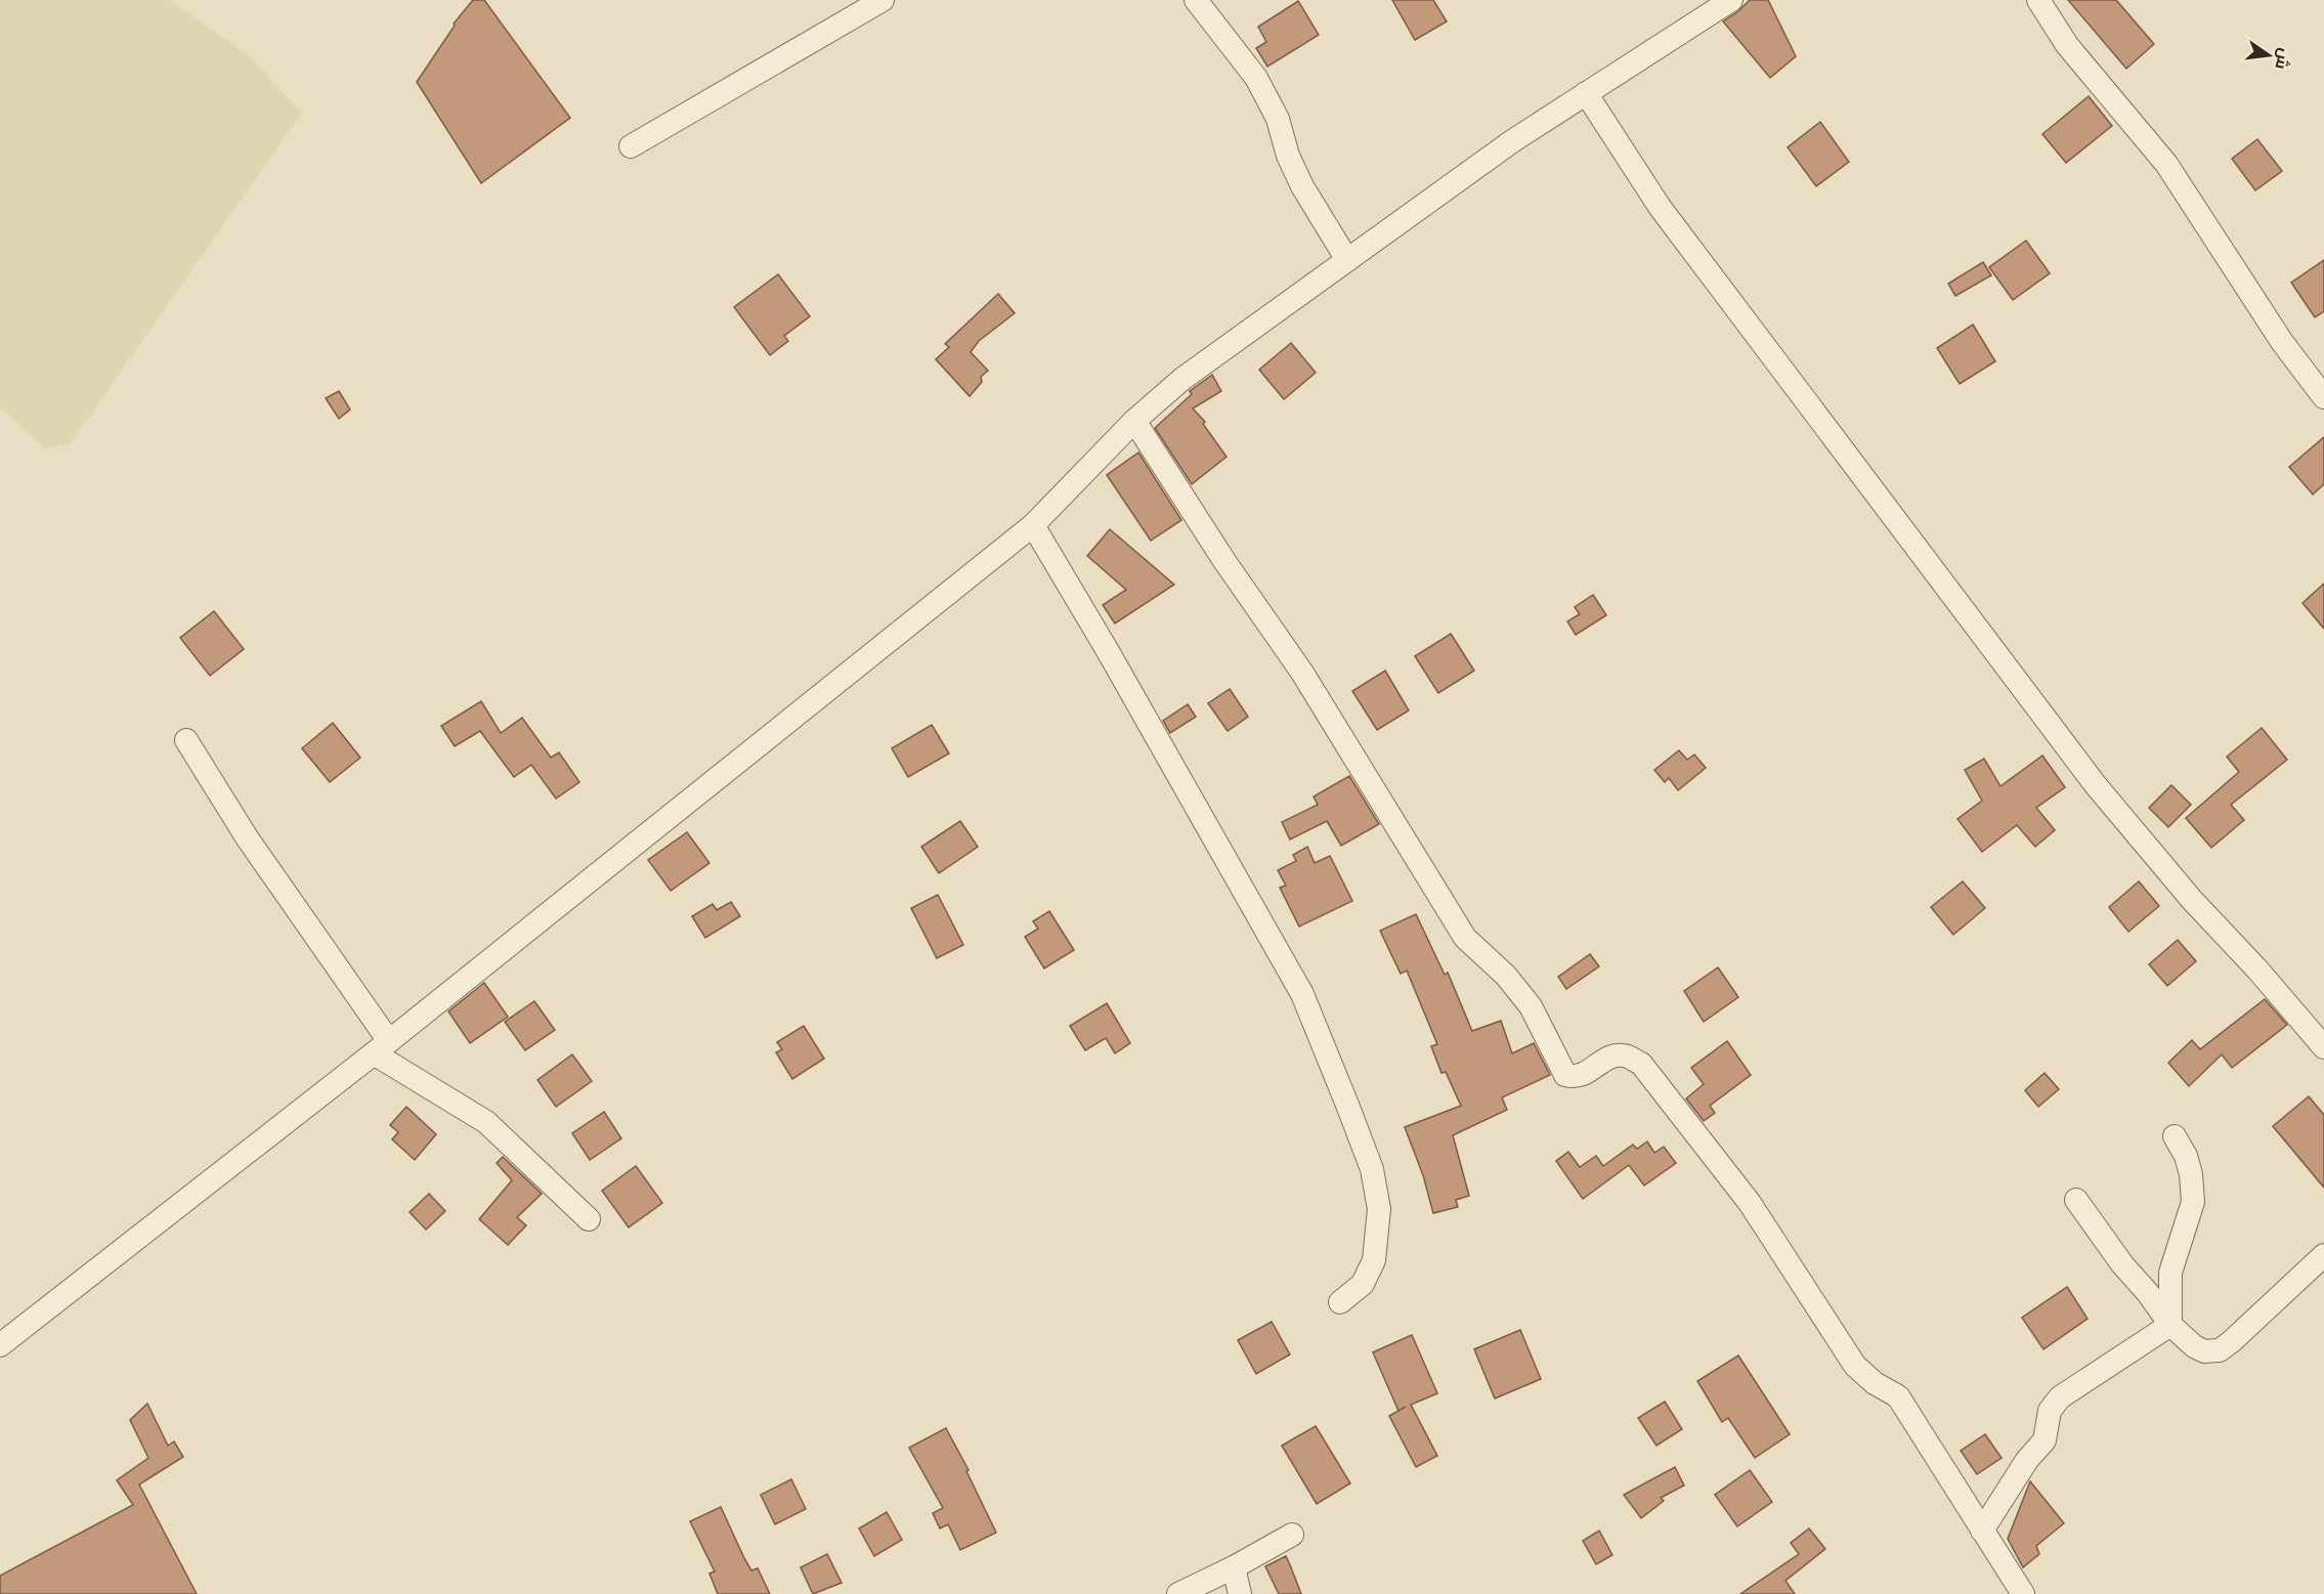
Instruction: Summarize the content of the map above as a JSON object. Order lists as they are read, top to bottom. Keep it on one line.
{"north":"right"}
